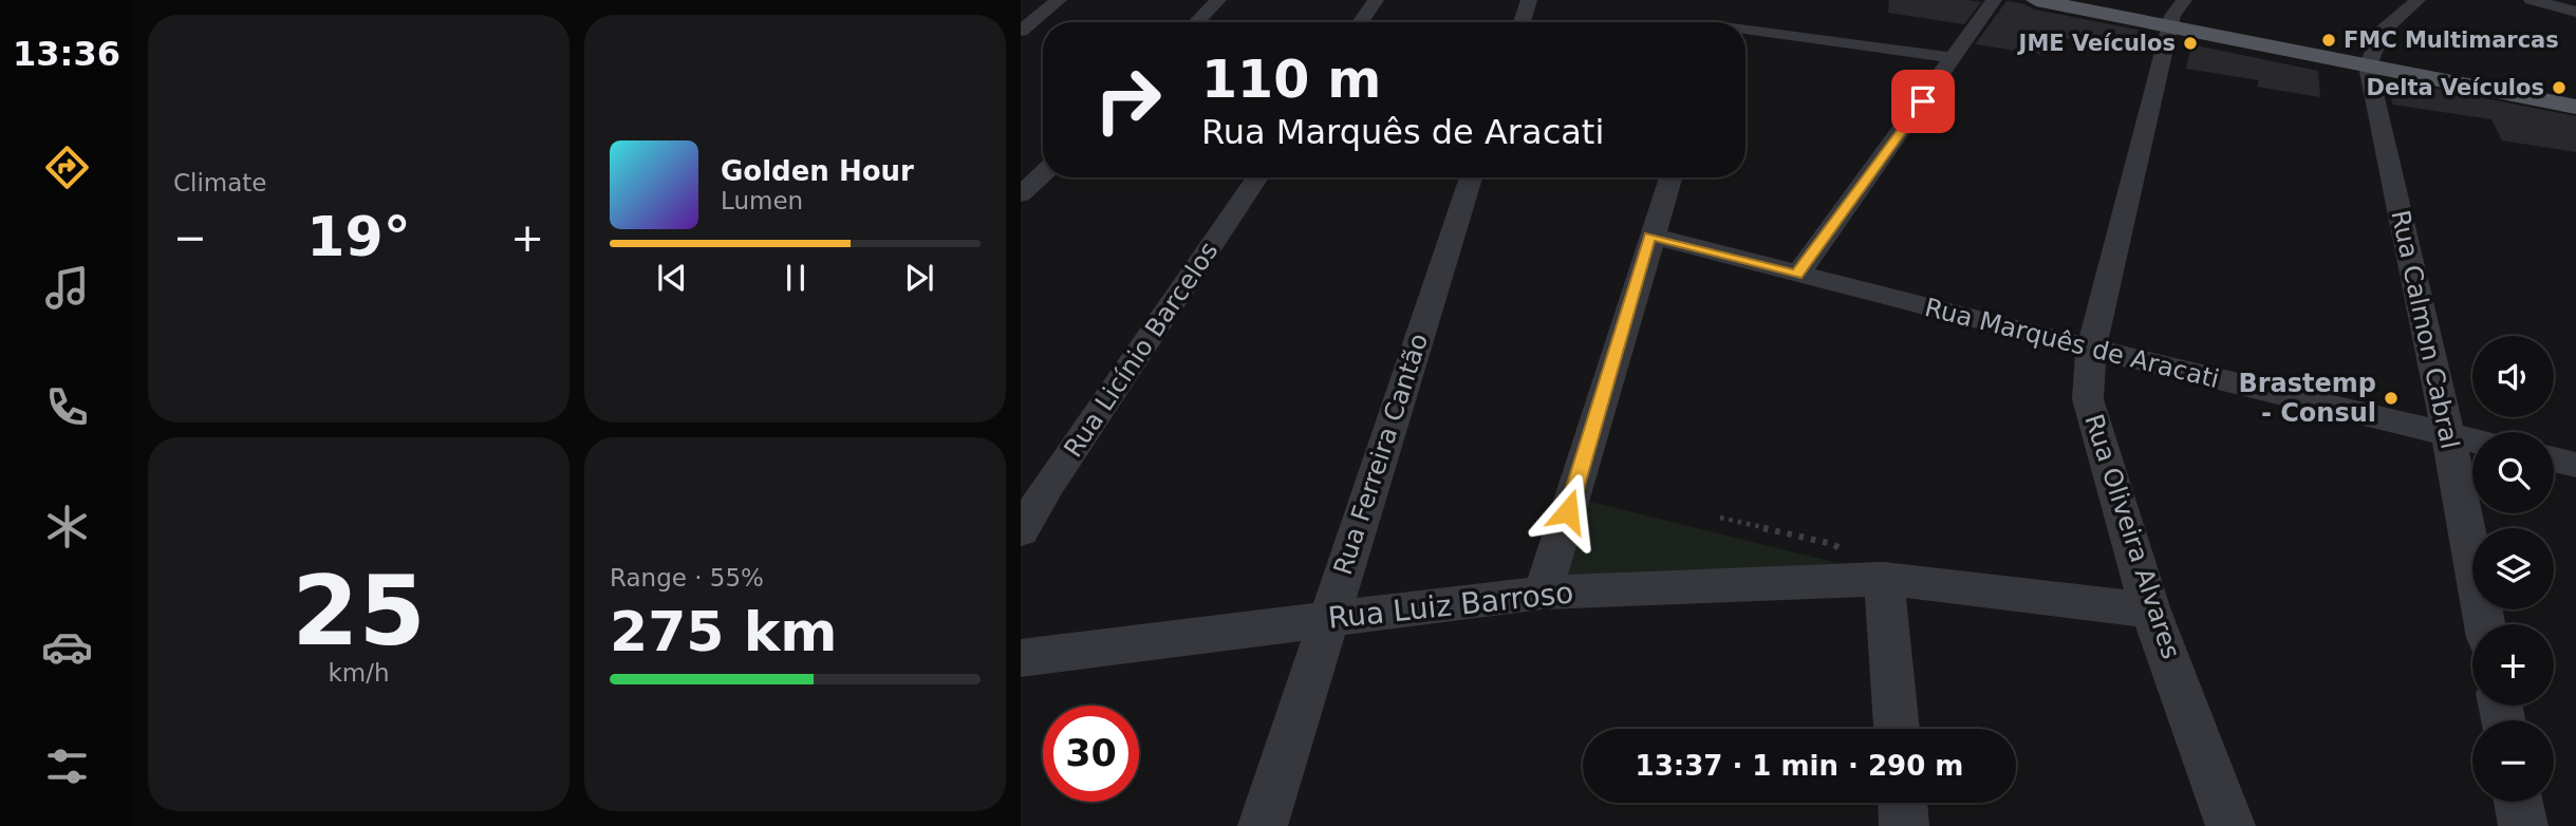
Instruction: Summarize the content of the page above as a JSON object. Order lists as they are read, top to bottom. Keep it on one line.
{"streets":{"street":["Rua Calmon Cabral","Rua Marquês de Aracati","Rua Licínio Barcelos","Rua Ferreira Cantão","Rua Oliveira Alvares","Rua Luiz Barroso"]},"crossings":[["Rua Calmon Cabral","Rua Marquês de Aracati"],["Rua Marquês de Aracati","Rua Oliveira Alvares"],["Rua Ferreira Cantão","Rua Luiz Barroso"],["Rua Oliveira Alvares","Rua Luiz Barroso"]],"places":["FMC Multimarcas","JME Veículos","Delta Veículos","Brastemp - Consul"],"page":{"tabs":"13:36","tile":["Climate",["25","km/h"],["Range · 55%","275 km"]],"turn":["110 m","Rua Marquês de Aracati"],"song":["Golden Hour","Lumen"],"heat":["−","19°","+"],"map_buttons":["+","−"],"limit":"30","trip":"13:37 · 1 min · 290 m"}}
